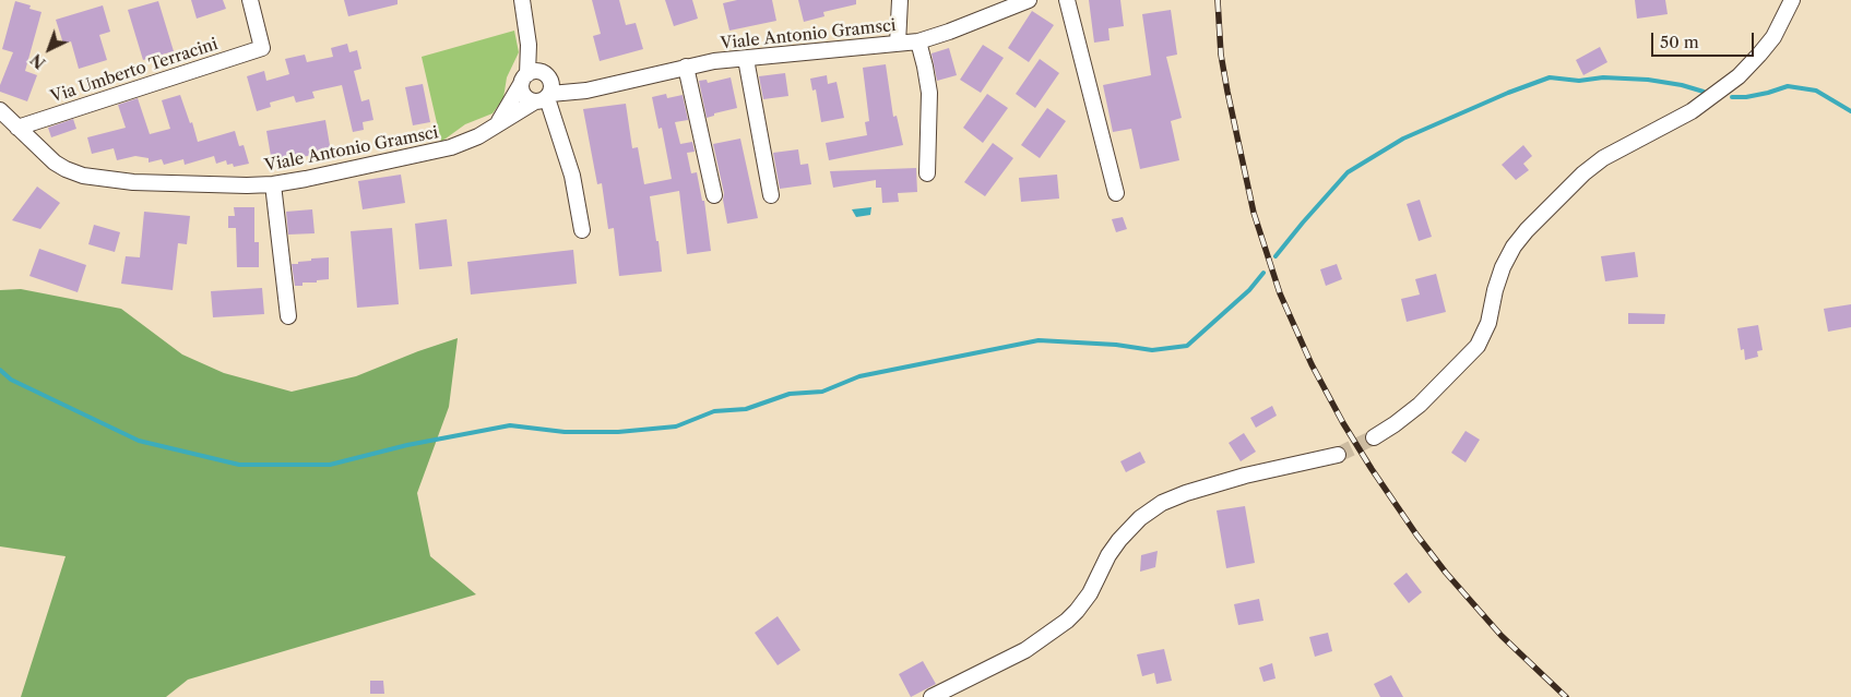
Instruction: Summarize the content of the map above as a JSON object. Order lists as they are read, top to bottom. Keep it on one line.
{"streets":{"street":["Viale Antonio Gramsci","Via Umberto Terracini"]},"crossings":[["Viale Antonio Gramsci","Via Umberto Terracini"]],"scale_bar":"50 m","north":"bottom left"}
